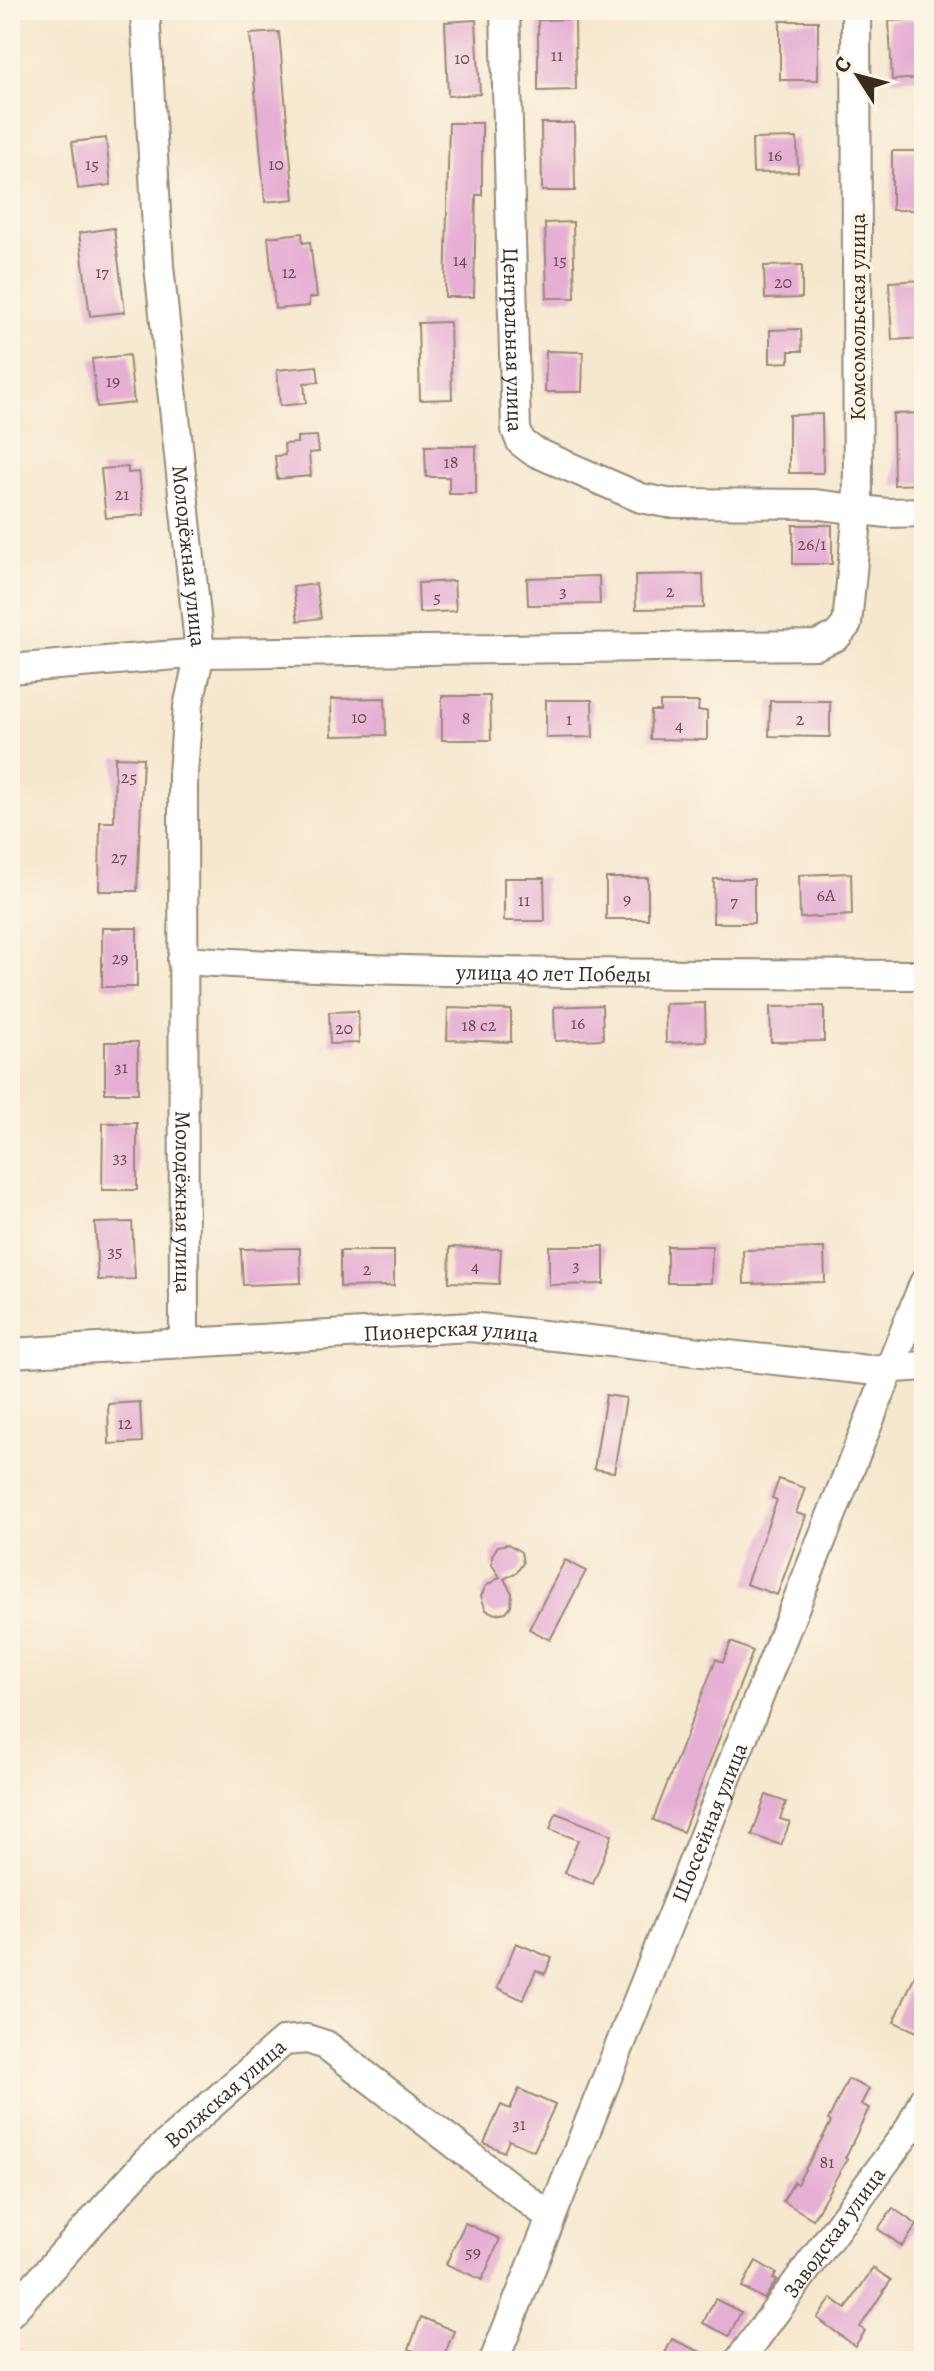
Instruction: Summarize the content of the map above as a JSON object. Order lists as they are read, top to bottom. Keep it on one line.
{"streets":{"street":["Комсомольская улица","Центральная улица","Молодёжная улица","улица 40 лет Победы","Пионерская улица","Шоссейная улица","Волжская улица","Заводская улица"]},"crossings":[["Комсомольская улица","Центральная улица"],["Комсомольская улица","Молодёжная улица"],["Молодёжная улица","улица 40 лет Победы"],["Молодёжная улица","Пионерская улица"],["Пионерская улица","Шоссейная улица"],["Шоссейная улица","Волжская улица"]],"house_numbers":["11","10","16","15","10","14","15","17","12","20","19","18","21","26/1","3","2","5","10","8","1","2","4","25","27","6А","9","11","7","29","16","18 с2","20","31","33","35","3","4","2","12","31","81","59"],"north":"top left"}
